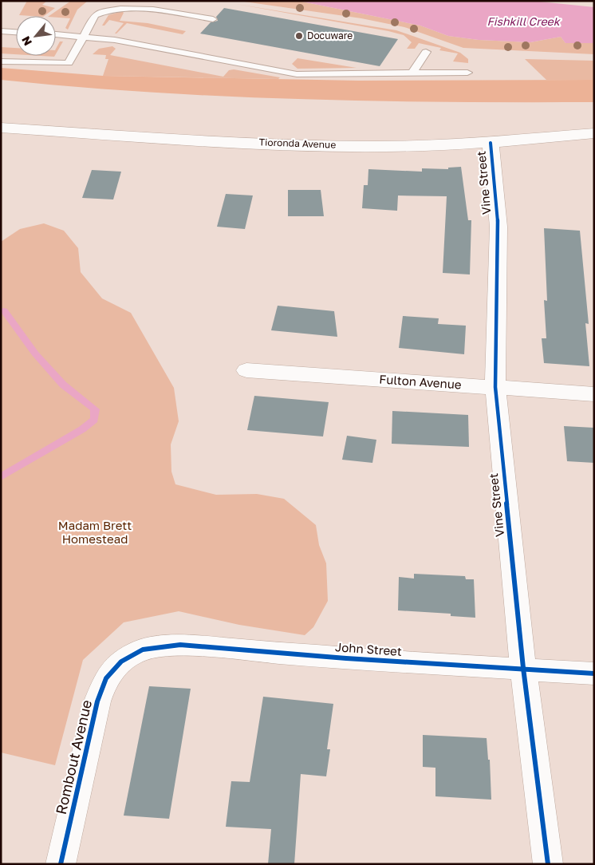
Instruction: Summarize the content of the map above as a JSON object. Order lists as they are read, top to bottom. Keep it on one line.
{"streets":{"street":["Tioronda Avenue","Vine Street","Fulton Avenue","John Street","Rombout Avenue"]},"crossings":[["Tioronda Avenue","Vine Street"],["Vine Street","Fulton Avenue"],["Vine Street","John Street"],["John Street","Rombout Avenue"]],"water":["Fishkill Creek"],"parks":["Madam Brett Homestead"],"places":["Docuware"],"north":"bottom left"}
